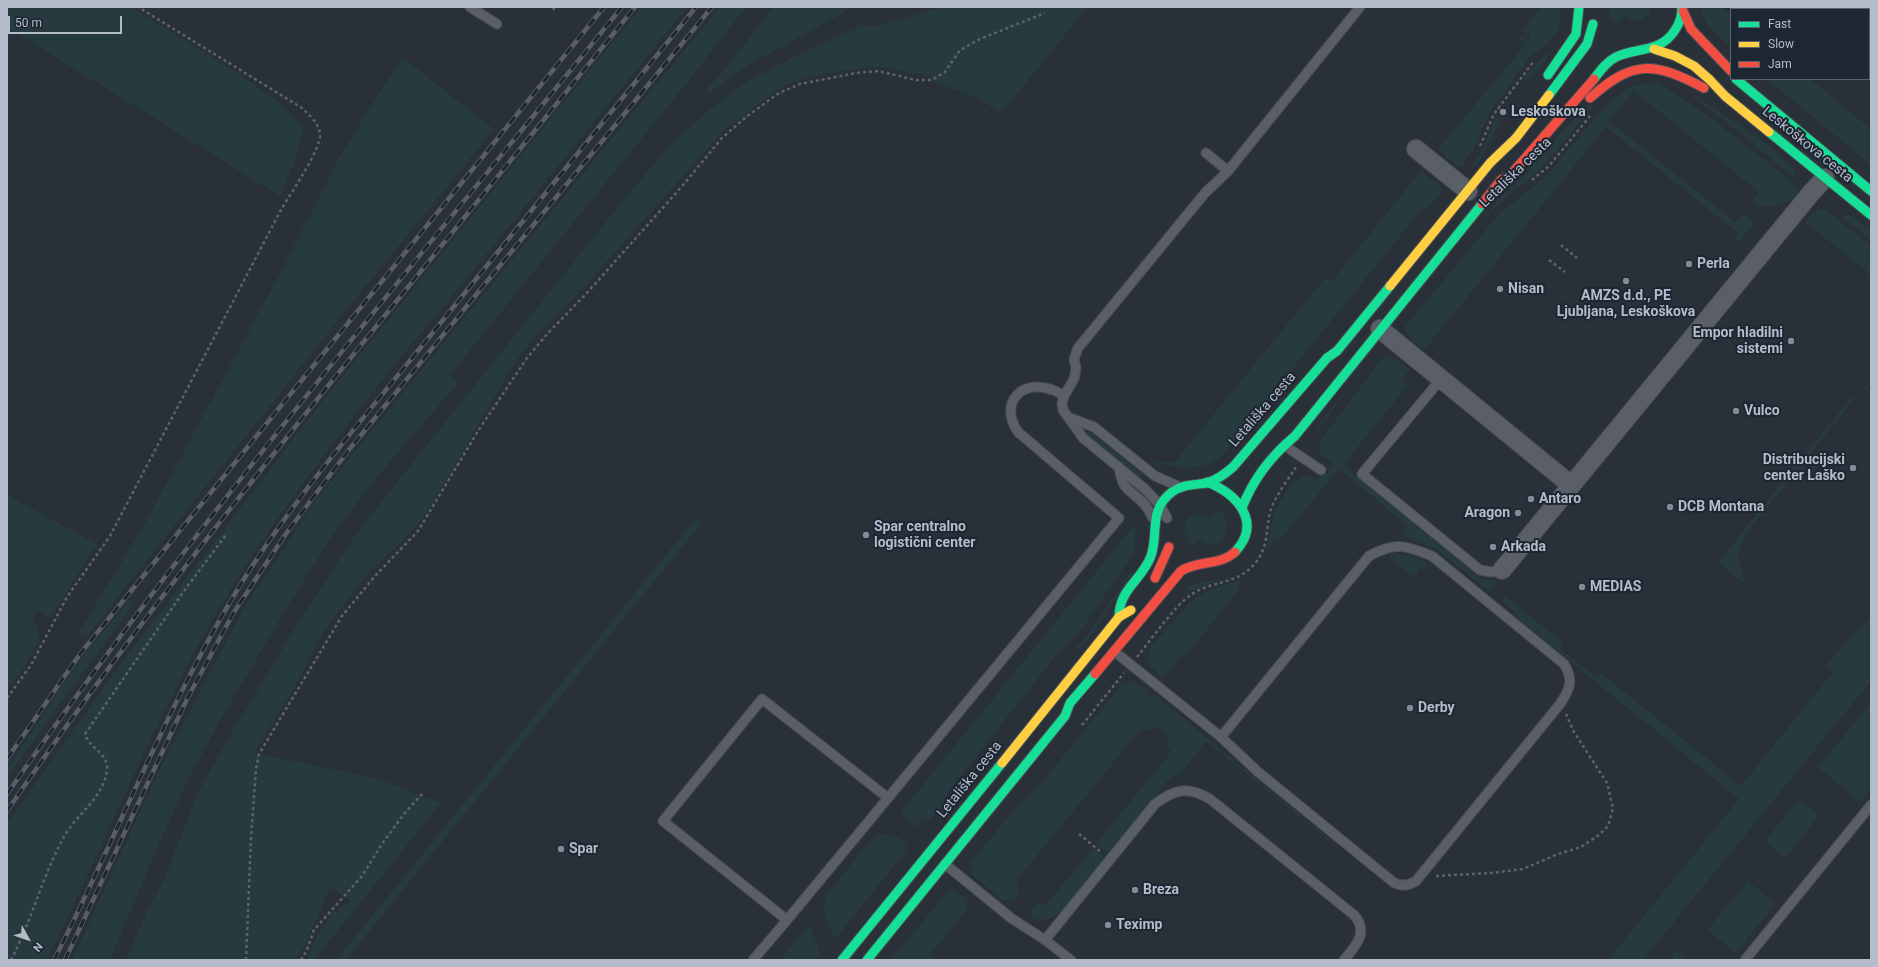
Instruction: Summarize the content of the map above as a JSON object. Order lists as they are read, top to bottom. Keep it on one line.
{"streets":{"main road":["Leskoškova cesta","Letališka cesta"]},"crossings":[["Leskoškova cesta","Letališka cesta"]],"places":["Leskoškova","Perla","AMZS d.d., PE Ljubljana, Leskoškova","Nisan","Empor hladilni sistemi","Vulco","Distribucijski center Laško","Antaro","DCB Montana","Aragon","Spar centralno logistični center","Arkada","MEDIAS","Derby","Spar","Breza","Teximp"],"legend":["Fast","Slow","Jam"],"scale_bar":"50 m","north":"bottom right"}
